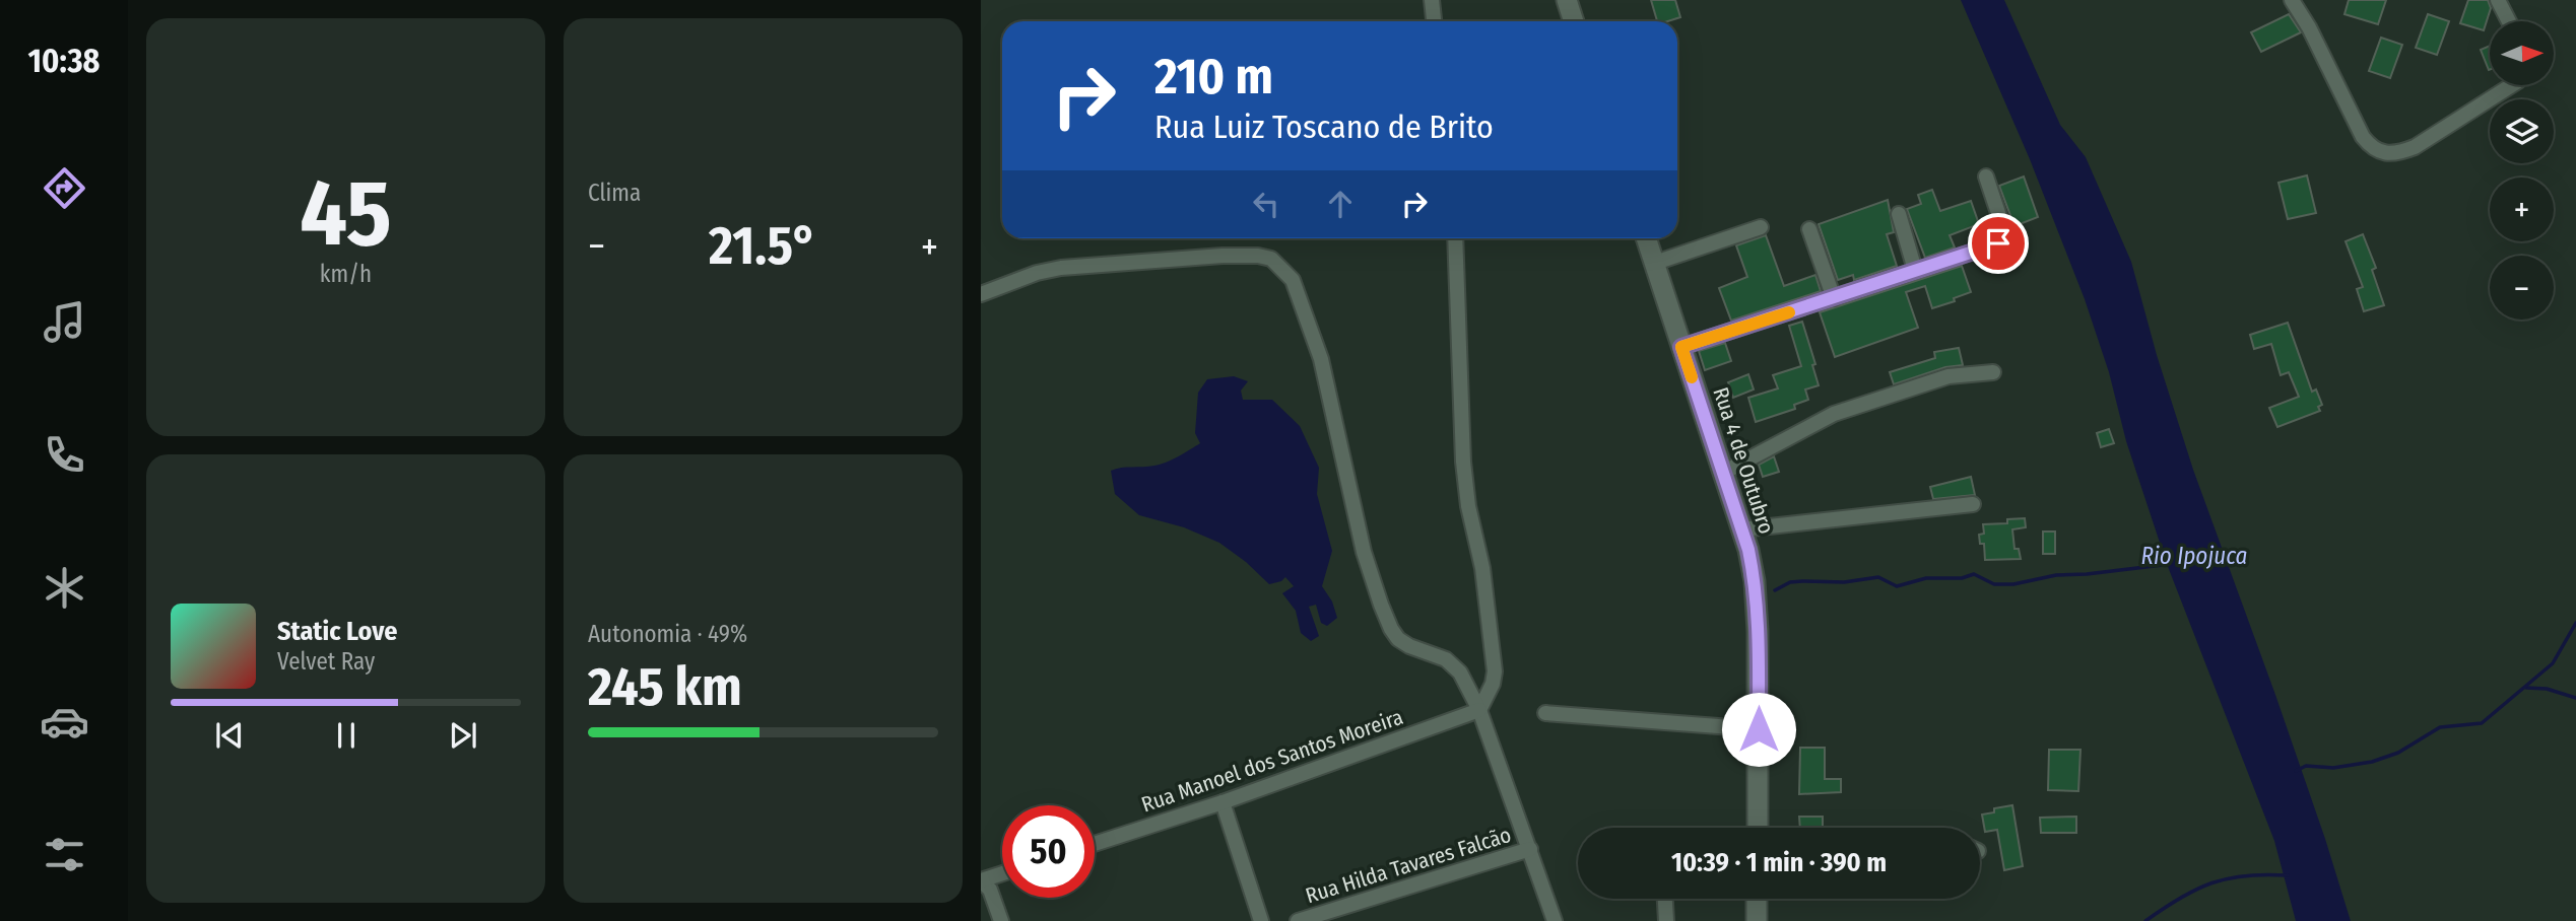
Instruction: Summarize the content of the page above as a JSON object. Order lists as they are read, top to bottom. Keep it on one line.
{"streets":{"main road":["Rua 4 de Outubro"],"street":["Rua Manoel dos Santos Moreira","Rua Hilda Tavares Falcão"]},"water":["Rio Ipojuca"],"north":"right","page":{"tabs":"10:38","tile":[["45","km/h"],"Clima",["Autonomia · 49%","245 km"]],"map_buttons":["+","−"],"turn":["210 m","Rua Luiz Toscano de Brito"],"heat":["−","21.5°","+"],"song":["Static Love","Velvet Ray"],"limit":"50","trip":"10:39 · 1 min · 390 m"}}
